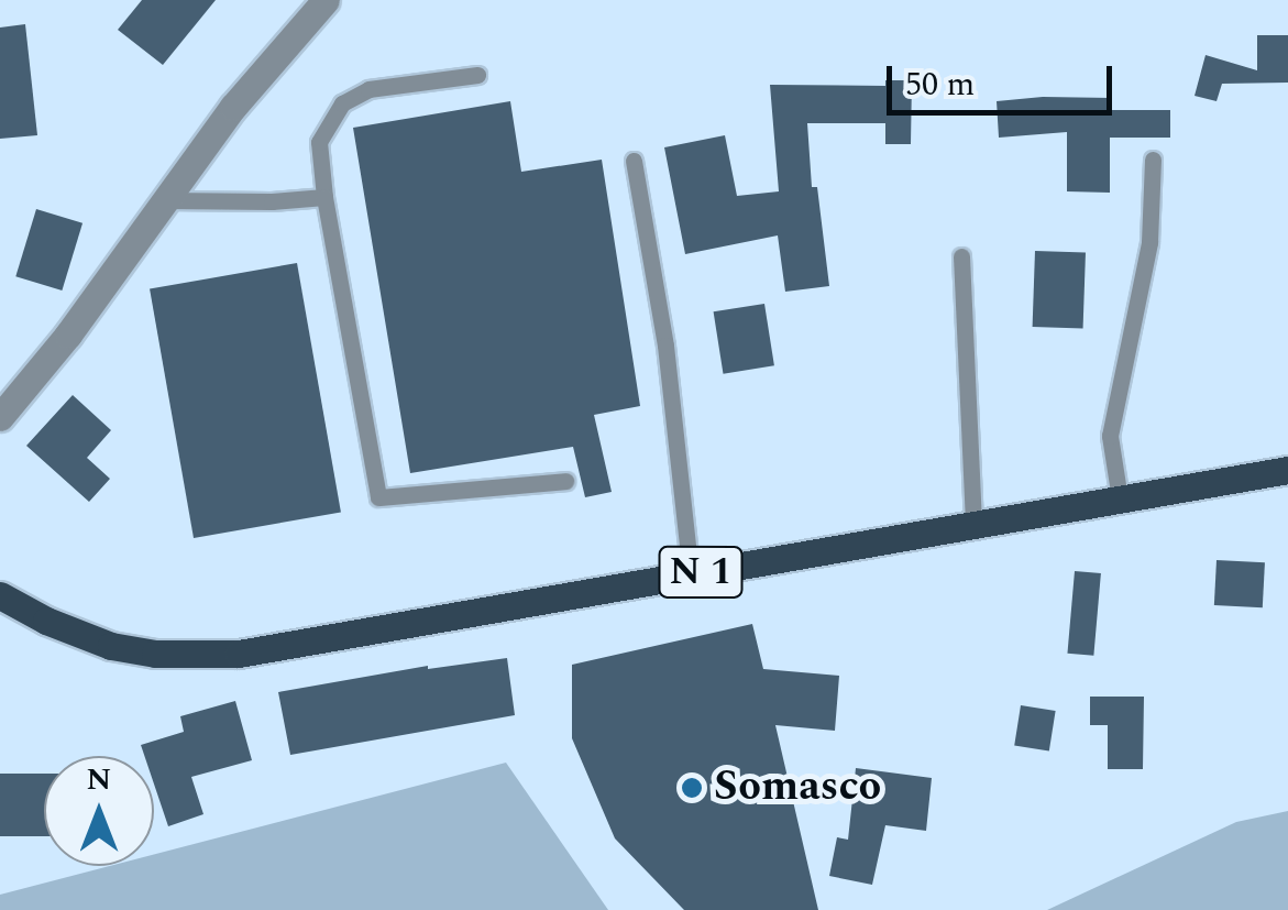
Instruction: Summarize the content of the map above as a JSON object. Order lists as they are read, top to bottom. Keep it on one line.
{"streets":{"main road":["N 1"]},"places":["Somasco"],"scale_bar":"50 m","north":"top"}
